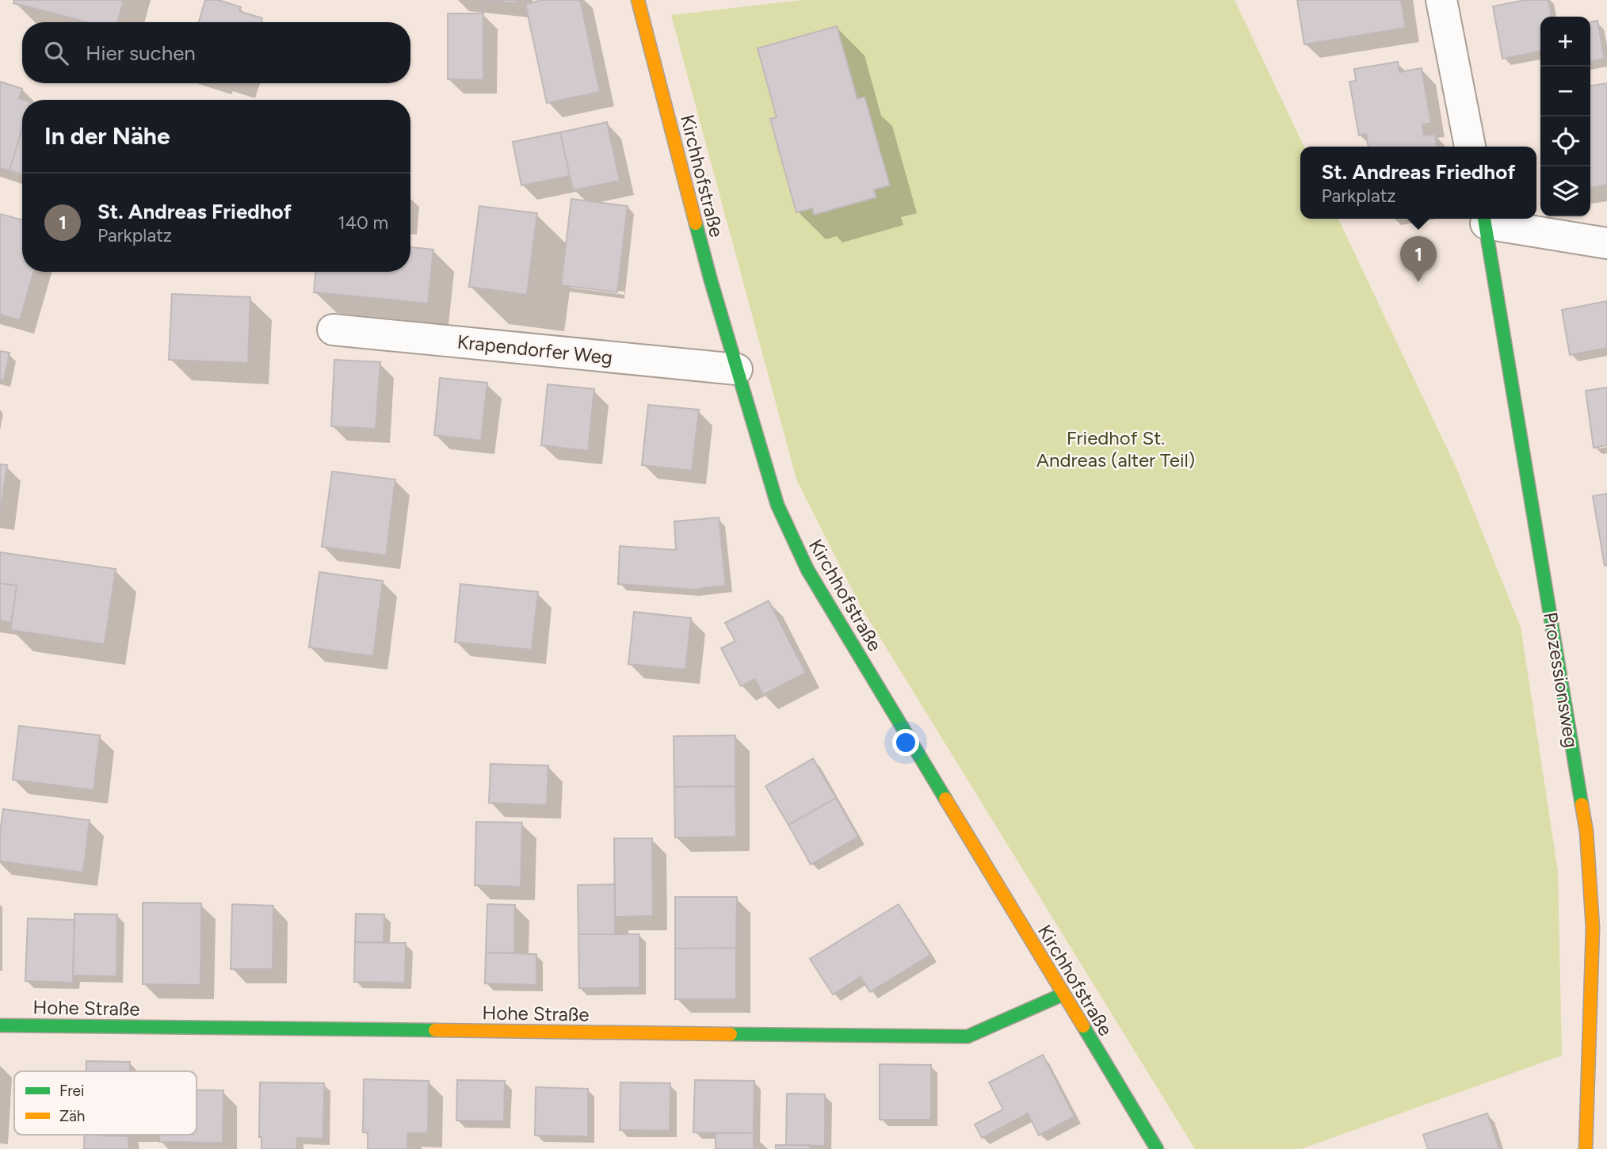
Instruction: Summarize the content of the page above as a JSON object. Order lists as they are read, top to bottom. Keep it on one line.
{"streets":{"street":["Kirchhofstraße","Krapendorfer Weg","Prozessionsweg","Hohe Straße"]},"crossings":[["Kirchhofstraße","Krapendorfer Weg"],["Kirchhofstraße","Hohe Straße"]],"parks":["Friedhof St. Andreas (alter Teil)"],"legend":["Frei","Zäh"],"page":{"map_buttons":["+","−"],"search":"Hier suchen","heading":"In der Nähe","popup":["St. Andreas Friedhof","Parkplatz"],"list":[{"mark":"1","name":"St. Andreas Friedhof","note":"Parkplatz","value":"140 m"}],"pins":"1"}}
